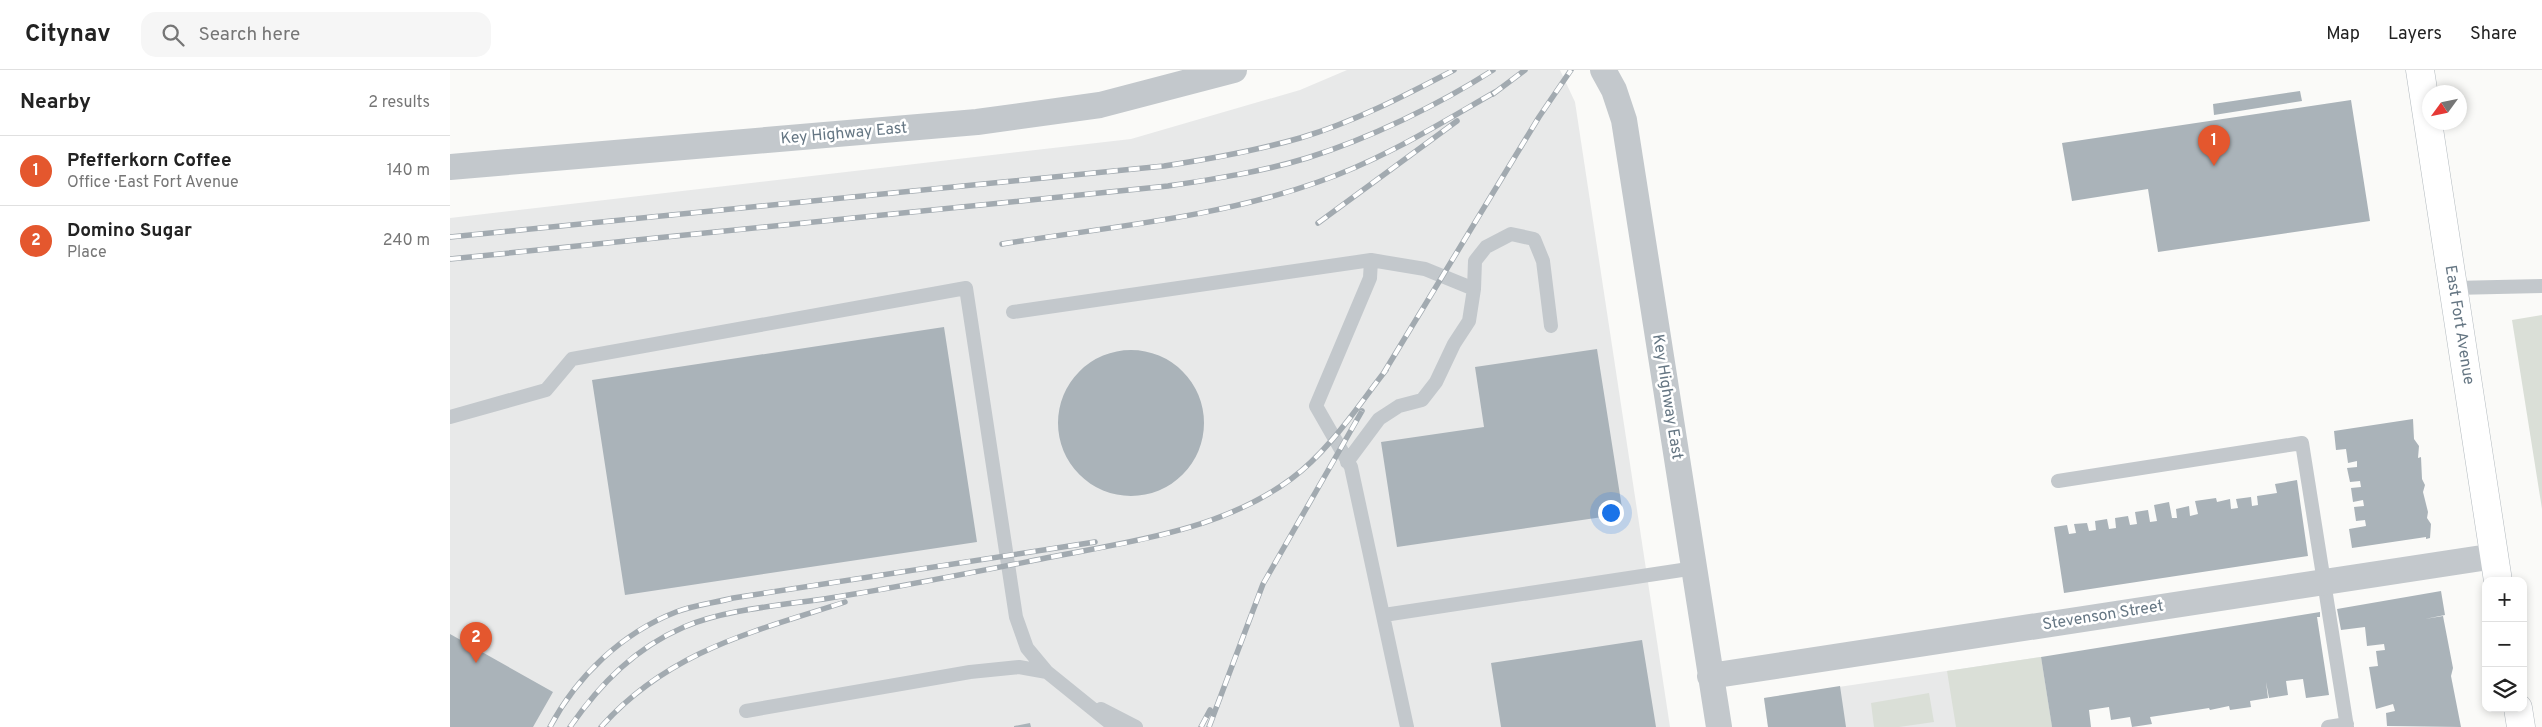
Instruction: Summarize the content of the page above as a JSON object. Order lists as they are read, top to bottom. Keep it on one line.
{"streets":{"street":["Key Highway East","East Fort Avenue","Stevenson Street"]},"crossings":[["Key Highway East","Stevenson Street"],["East Fort Avenue","Stevenson Street"]],"north":"bottom left","page":{"header":"Citynav","search":"Search here","nav":["Map","Layers","Share"],"heading":["Nearby","2 results"],"pins":["1","2"],"list":[{"mark":"1","name":"Pfefferkorn Coffee","note":"Office · East Fort Avenue","value":"140 m"},{"mark":"2","name":"Domino Sugar","note":"Place","value":"240 m"}],"map_buttons":["+","−"]}}
